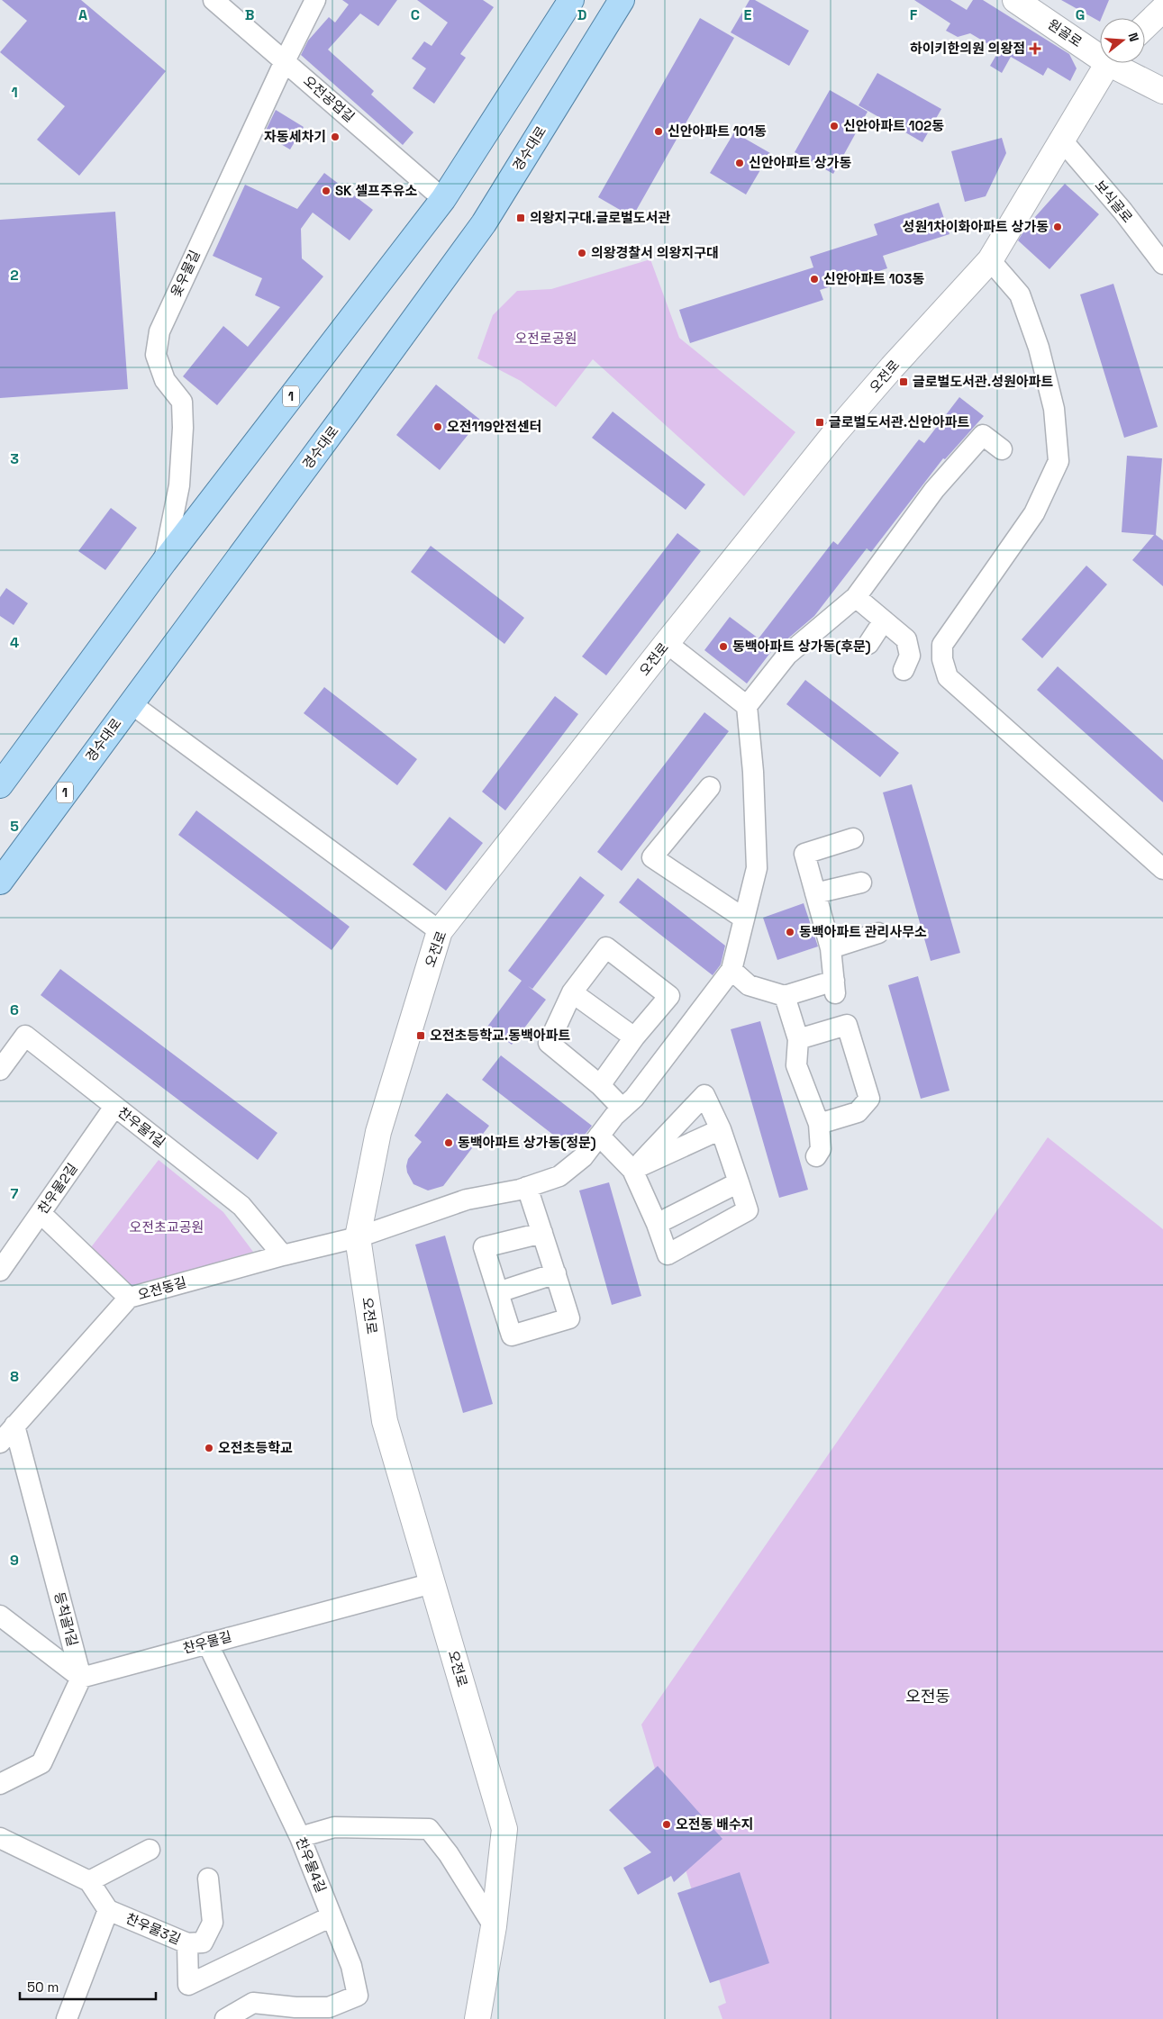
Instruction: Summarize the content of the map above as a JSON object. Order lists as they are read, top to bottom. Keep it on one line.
{"streets":{"main road":["경수대로","1"],"street":["원골로","오전공업길","보식골로","옻우물길","오전로","찬우물1길","찬우물2길","오전동길","등칙골1길","찬우물길","찬우물4길","찬우물3길"]},"crossings":[["오전공업길","옻우물길"],["오전공업길","1"],["보식골로","오전로"],["옻우물길","1"],["오전로","오전동길"],["오전로","찬우물길"],["찬우물1길","찬우물2길"],["찬우물1길","오전동길"],["오전동길","등칙골1길"],["등칙골1길","찬우물길"],["찬우물길","찬우물4길"],["찬우물4길","찬우물3길"]],"districts":["오전동"],"parks":["오전로공원","오전초교공원"],"places":{"health":["하이키한의원 의왕점"],"other":["신안아파트 102동","신안아파트 101동","자동세차기","신안아파트 상가동","SK 셀프주유소","성원1차이화아파트 상가동","의왕경찰서 의왕지구대","신안아파트 103동","오전119안전센터","동백아파트 상가동(후문)","동백아파트 관리사무소","동백아파트 상가동(정문)","오전초등학교","오전동 배수지"],"transit":["의왕지구대.글로벌도서관","글로벌도서관.성원아파트","글로벌도서관.신안아파트","오전초등학교.동백아파트"]},"scale_bar":"50 m","north":"right","grid":{"columns":["A","B","C","D","E","F","G"],"rows":["1","2","3","4","5","6","7","8","9"]}}
